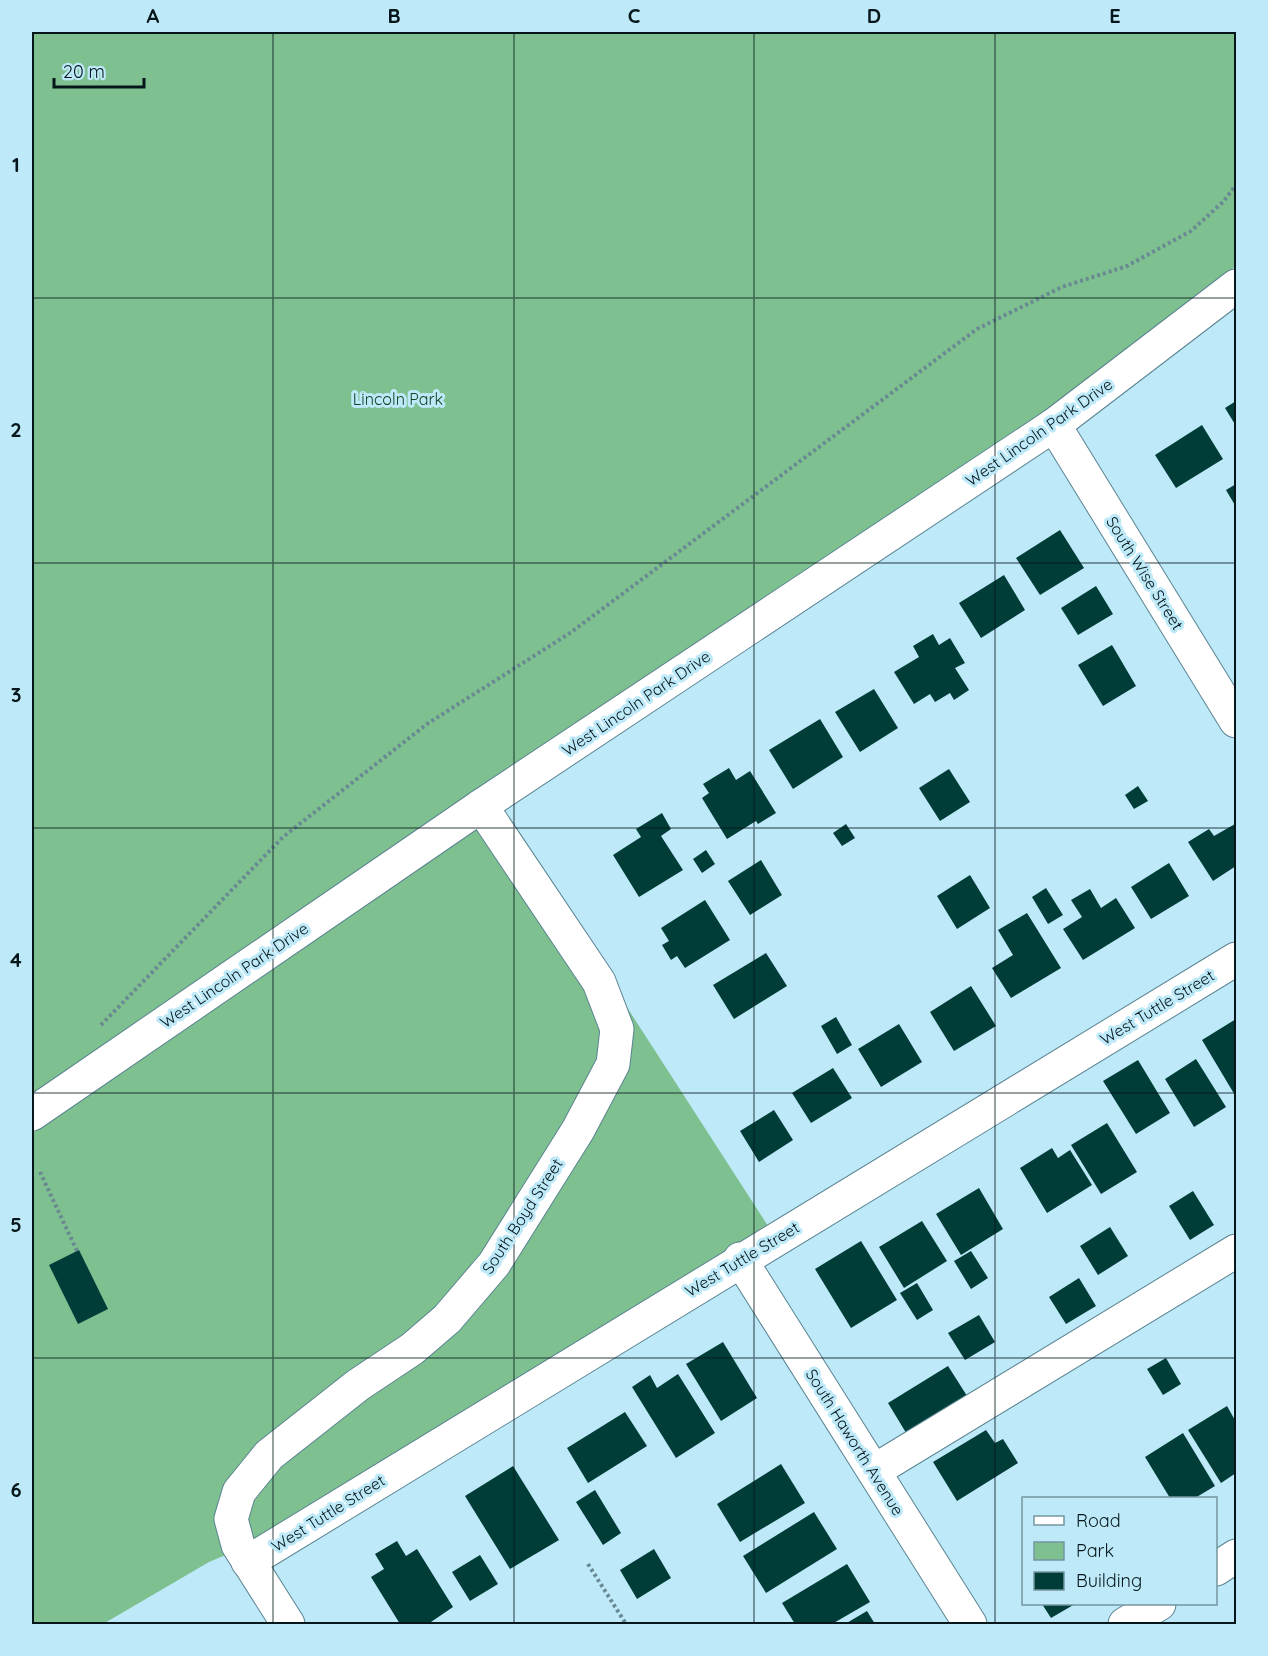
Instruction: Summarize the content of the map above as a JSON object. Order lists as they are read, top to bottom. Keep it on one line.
{"streets":{"street":["West Lincoln Park Drive","South Wise Street","West Tuttle Street","South Boyd Street","South Haworth Avenue"]},"crossings":[["West Lincoln Park Drive","South Wise Street"],["West Lincoln Park Drive","South Boyd Street"],["West Tuttle Street","South Boyd Street"],["West Tuttle Street","South Haworth Avenue"]],"parks":["Lincoln Park"],"legend":["Road","Park","Building"],"scale_bar":"20 m","grid":{"columns":["A","B","C","D","E"],"rows":["1","2","3","4","5","6"]}}
